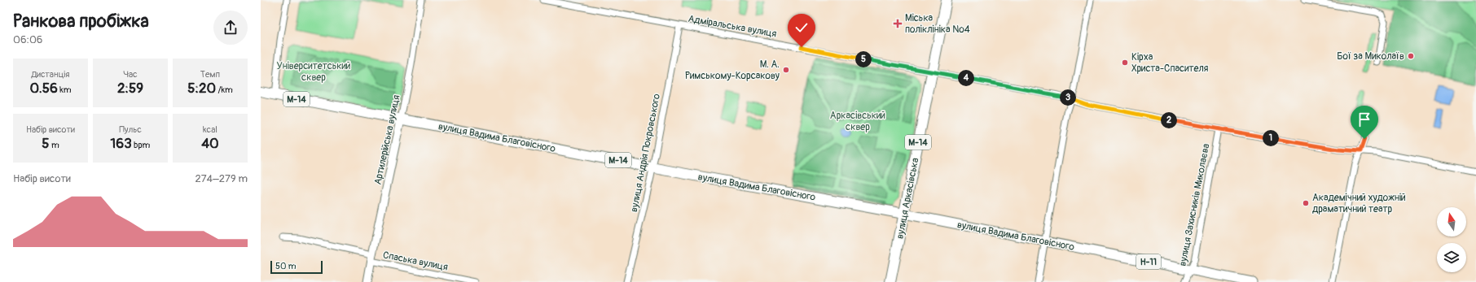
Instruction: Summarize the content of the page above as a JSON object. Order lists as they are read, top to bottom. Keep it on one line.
{"streets":{"highway":["М-14","вулиця Вадима Благовісного","вулиця Аркасівська"],"main road":["Н-11"],"street":["Адміральська вулиця","Артилерійська вулиця","вулиця Андрія Покровського","вулиця Захисників Миколаєва","Спаська вулиця"]},"crossings":[["Адміральська вулиця","вулиця Андрія Покровського"],["Адміральська вулиця","вулиця Аркасівська"],["Адміральська вулиця","вулиця Захисників Миколаєва"],["вулиця Вадима Благовісного","Артилерійська вулиця"],["вулиця Вадима Благовісного","вулиця Андрія Покровського"],["вулиця Вадима Благовісного","вулиця Аркасівська"],["вулиця Вадима Благовісного","вулиця Захисників Миколаєва"],["Артилерійська вулиця","Спаська вулиця"]],"parks":["Університетський сквер","Аркасівський сквер"],"places":{"health":["Міська поліклініка №4"],"other":["Бої за Миколаїв","Кірха Христа-Спасителя","М. А. Римському-Корсакову","Академічний художній драматичний театр"]},"scale_bar":"50 m","north":"top","page":{"heading":["Ранкова пробіжка","06:06"],"pins":["5","4","3","2","1"],"stats":[["Дистанція","0.56 km"],["Час","2:59"],["Темп","5:20 /km"],["Набір висоти","5 m"],["Пульс","163 bpm"],["kcal","40"]],"chart":["Набір висоти","274–279 m"],"scale":"50 m"}}
